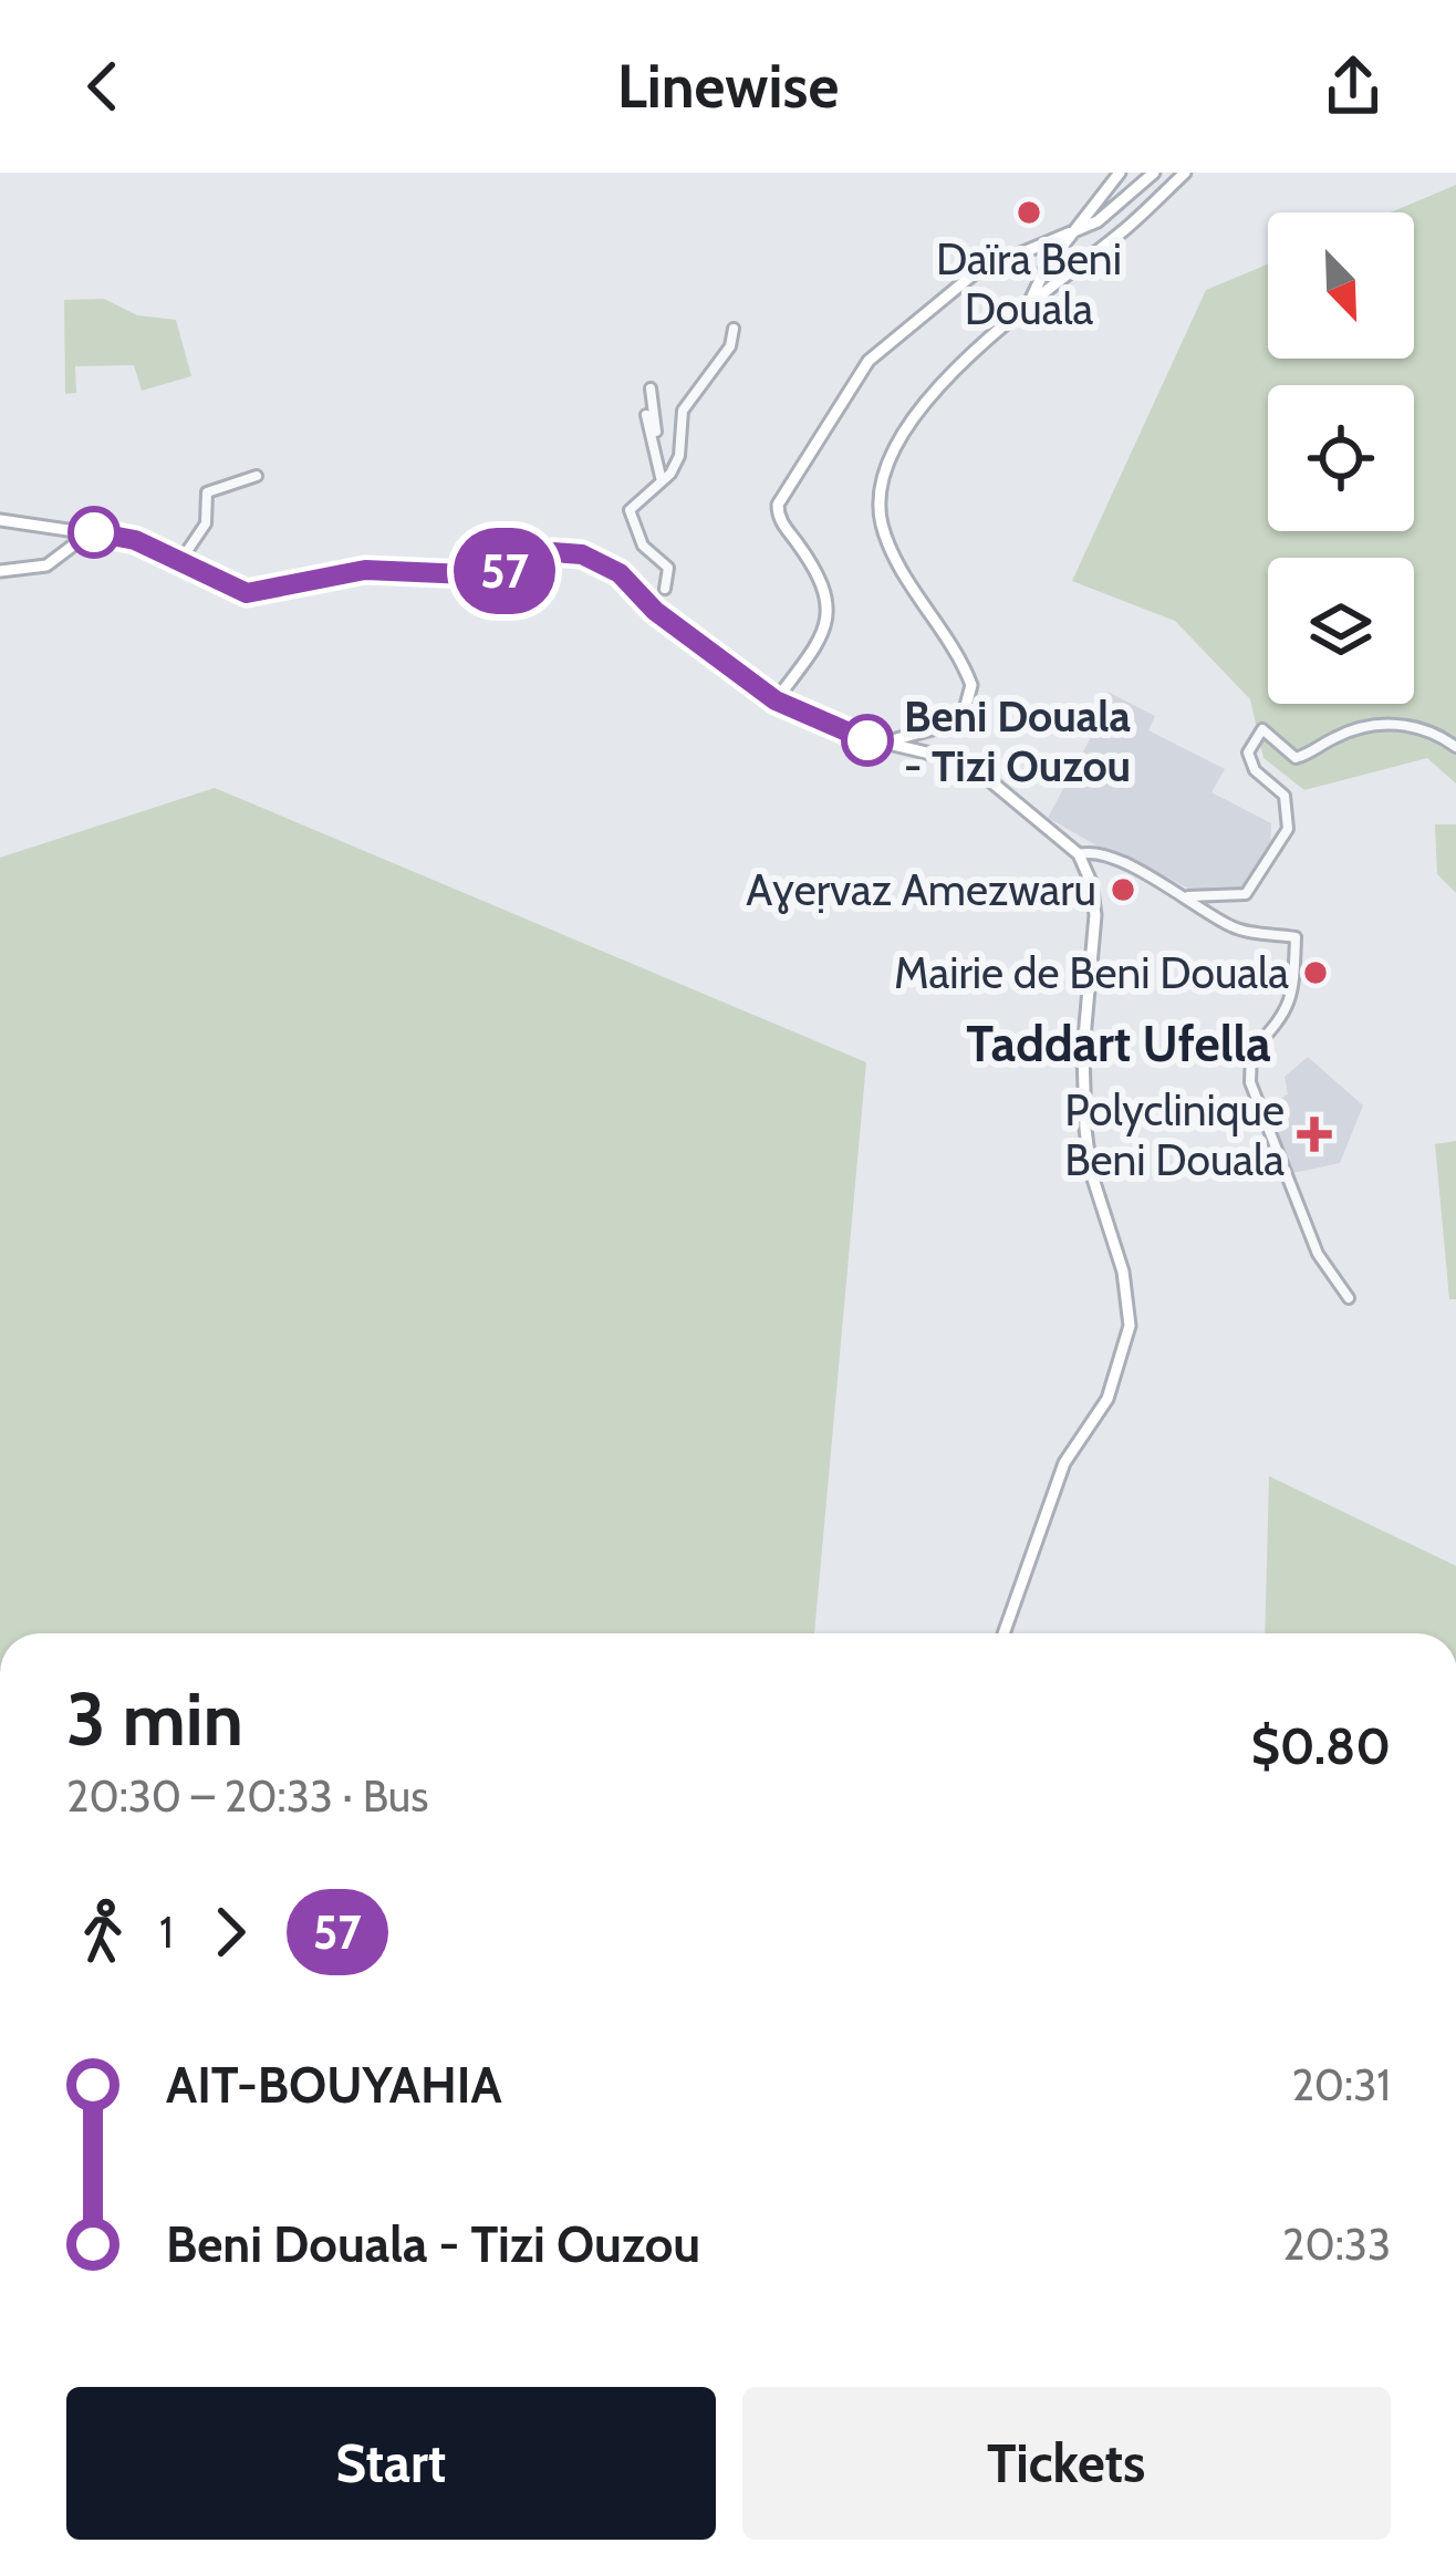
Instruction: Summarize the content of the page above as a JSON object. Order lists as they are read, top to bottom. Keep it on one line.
{"districts":["Taddart Ufella"],"places":{"other":["Daïra Beni Douala","Beni Douala - Tizi Ouzou","Aɣeṛvaz Amezwaru","Mairie de Beni Douala"],"health":["Polyclinique Beni Douala"]},"lines":["bus line 57"],"north":"bottom right","page":{"header":"Linewise","on_map":"57","heading":["3 min","20:30 – 20:33 · Bus","$0.80"],"legs":["1","57"],"list":[{"name":"AIT-BOUYAHIA","value":"20:31"},{"name":"Beni Douala - Tizi Ouzou","value":"20:33"}],"buttons":["Start","Tickets"]}}
